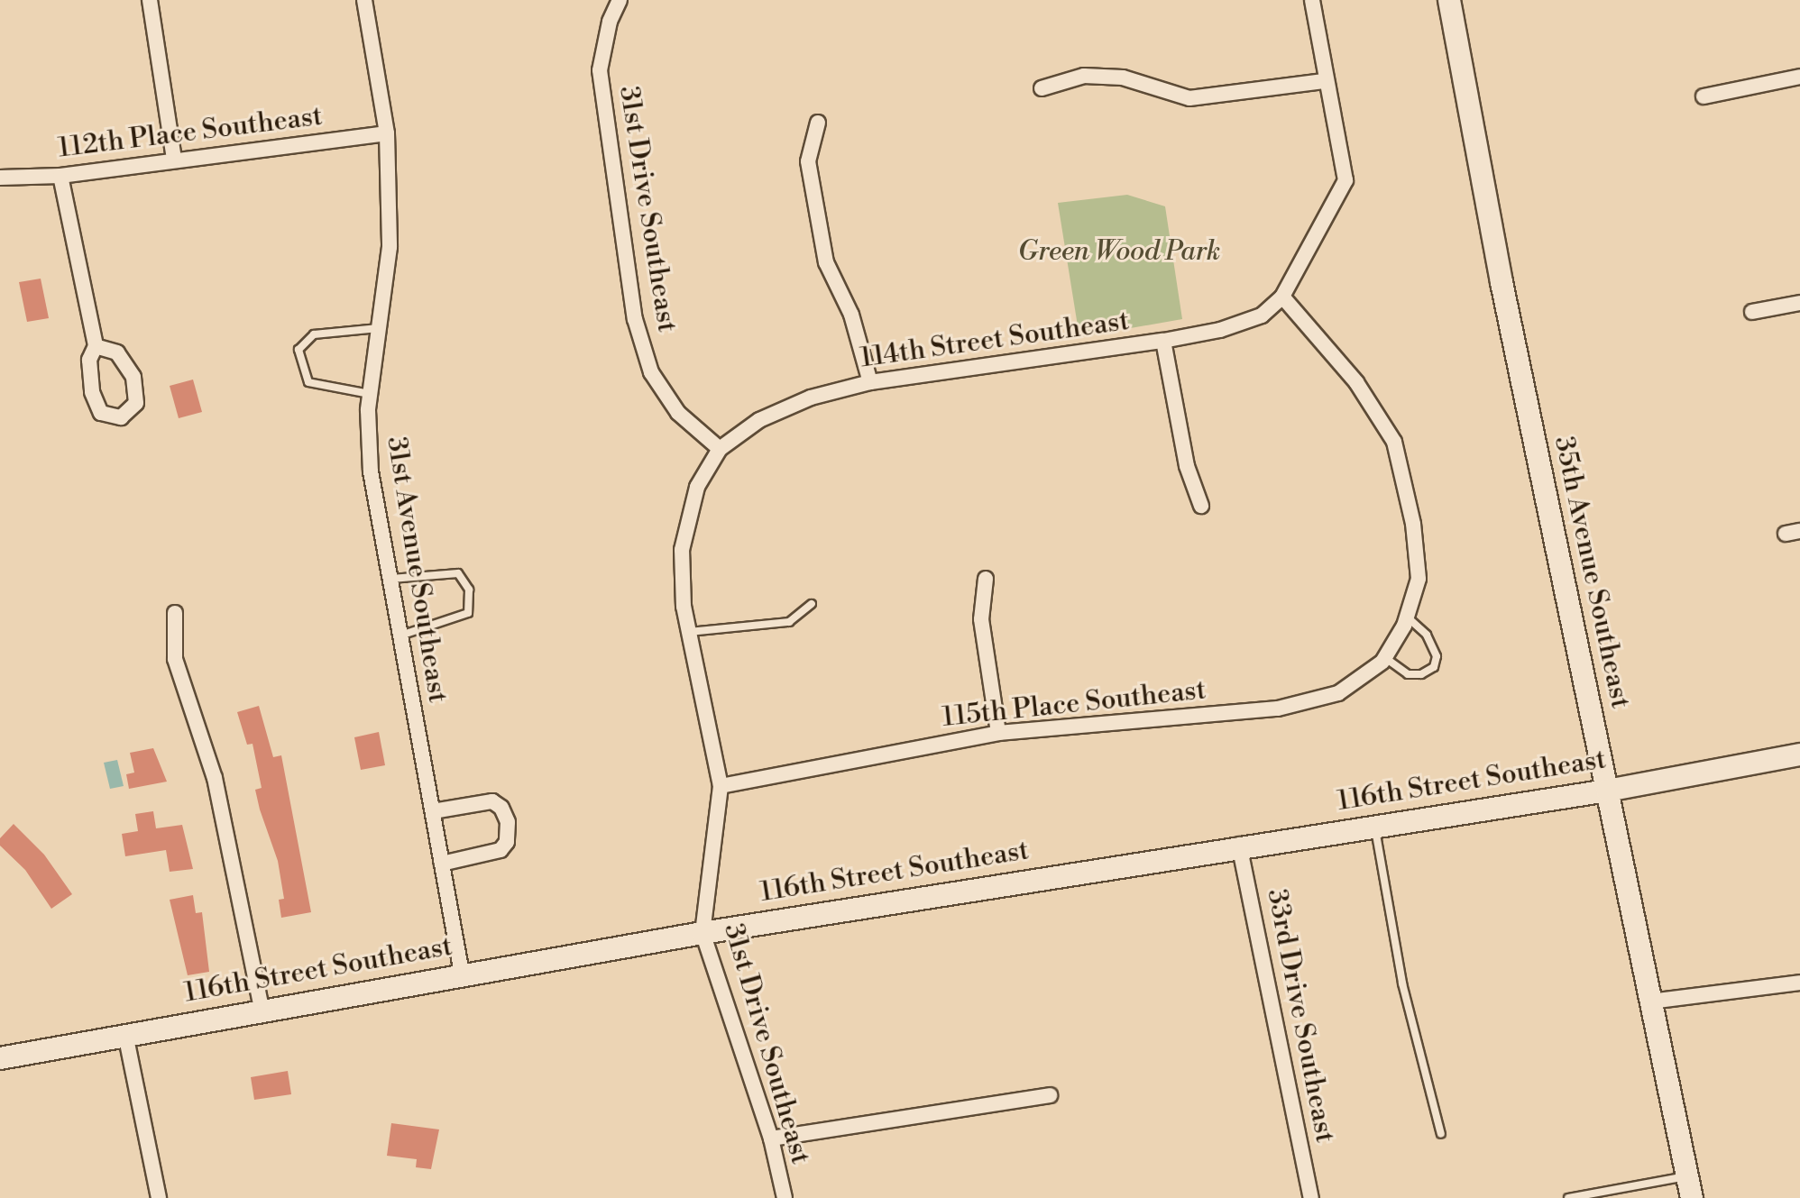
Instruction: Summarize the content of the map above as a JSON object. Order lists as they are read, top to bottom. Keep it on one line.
{"streets":{"street":["112th Place Southeast","31st Drive Southeast","114th Street Southeast","31st Avenue Southeast","35th Avenue Southeast","115th Place Southeast","116th Street Southeast","33rd Drive Southeast"]},"crossings":[["112th Place Southeast","31st Avenue Southeast"],["31st Drive Southeast","114th Street Southeast"],["31st Drive Southeast","115th Place Southeast"],["31st Drive Southeast","116th Street Southeast"],["114th Street Southeast","115th Place Southeast"],["31st Avenue Southeast","116th Street Southeast"],["35th Avenue Southeast","116th Street Southeast"],["116th Street Southeast","33rd Drive Southeast"]],"parks":["Green Wood Park"]}
